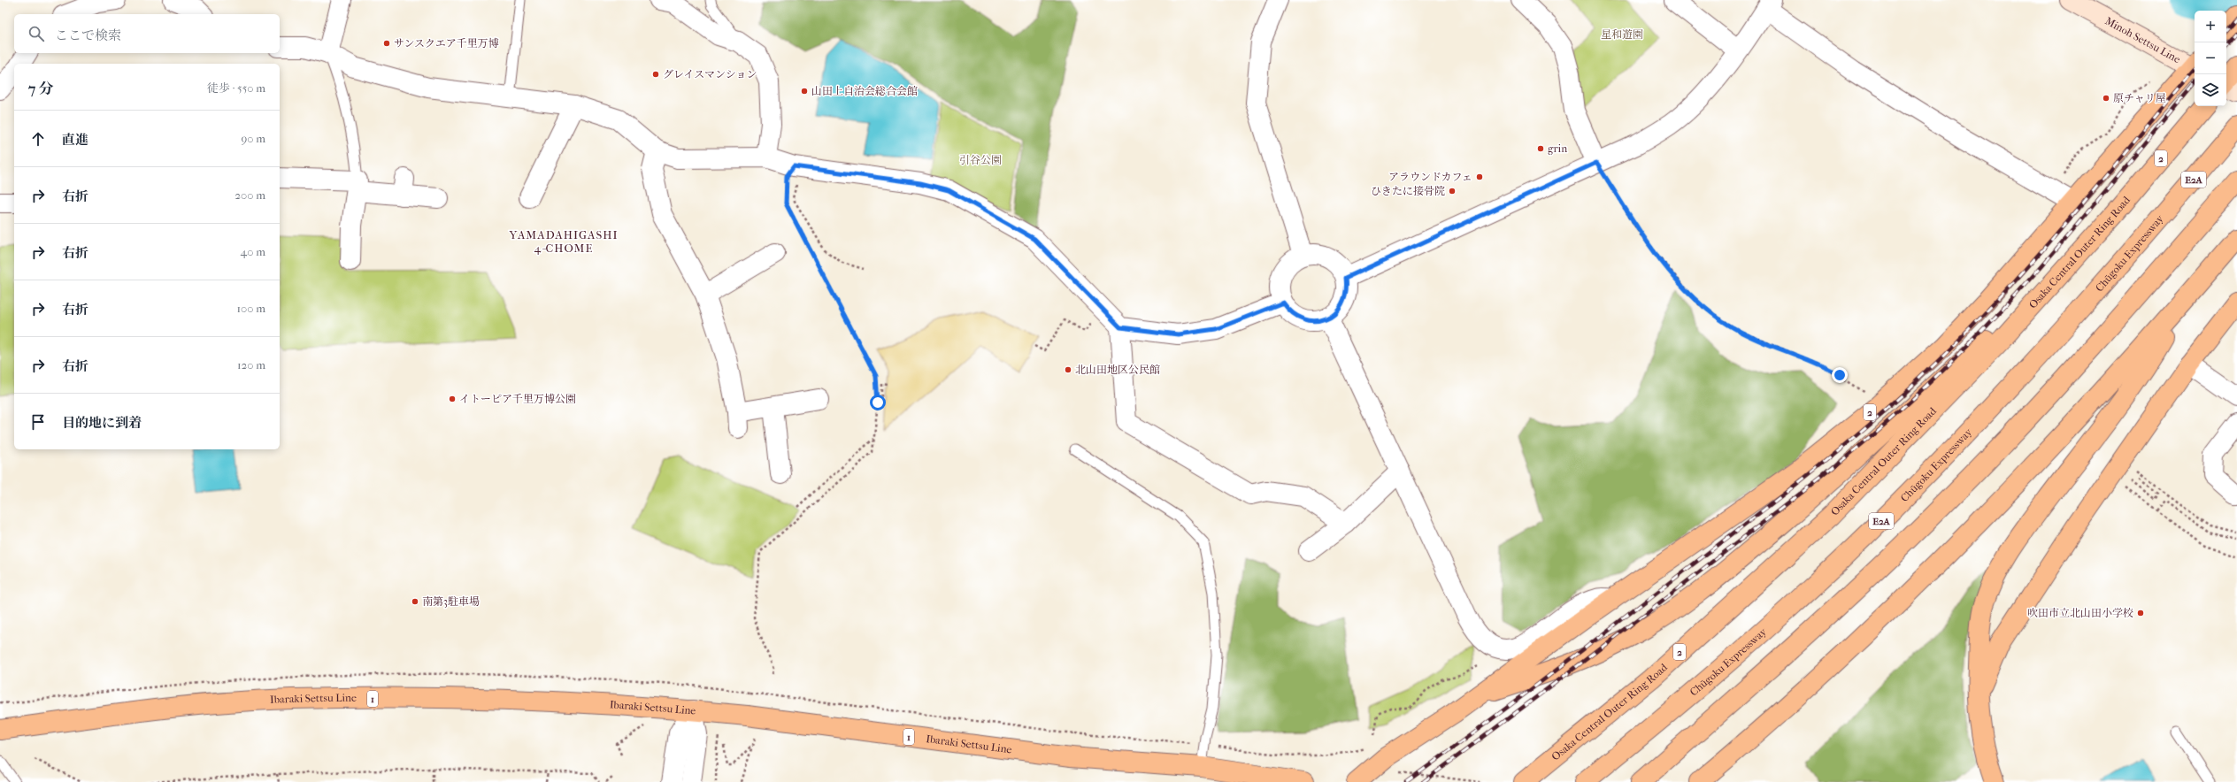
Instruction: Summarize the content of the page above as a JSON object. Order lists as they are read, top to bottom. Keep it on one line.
{"streets":{"main road":["Minoh Settsu Line","2","E2A","Osaka Central Outer Ring Road","Chūgoku Expressway","1","Ibaraki Settsu Line"]},"districts":["YAMADAHIGASHI 4-CHOME"],"parks":["星和遊園","引谷公園"],"places":["サンスクエア千里万博","グレイスマンション","山田上自治会総合会館","原チャリ屋","grin","アラウンドカフェ","ひきたに接骨院","北山田地区公民館","イトーピア千里万博公園","南第3駐車場","吹田市立北山田小学校"],"page":{"map_buttons":["+","−"],"search":"ここで検索","heading":["7 分","徒歩 · 550 m"],"list":[["直進","90 m"],["右折","200 m"],["右折","40 m"],["右折","100 m"],["右折","120 m"],"目的地に到着"]}}
